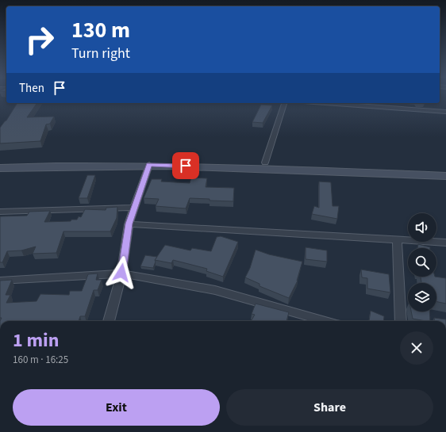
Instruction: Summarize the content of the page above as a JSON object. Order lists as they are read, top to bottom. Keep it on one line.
{"page":{"turn":["130 m","Turn right"],"then":"Then","heading":["1 min","160 m · 16:25"],"buttons":["Exit","Share"]}}
